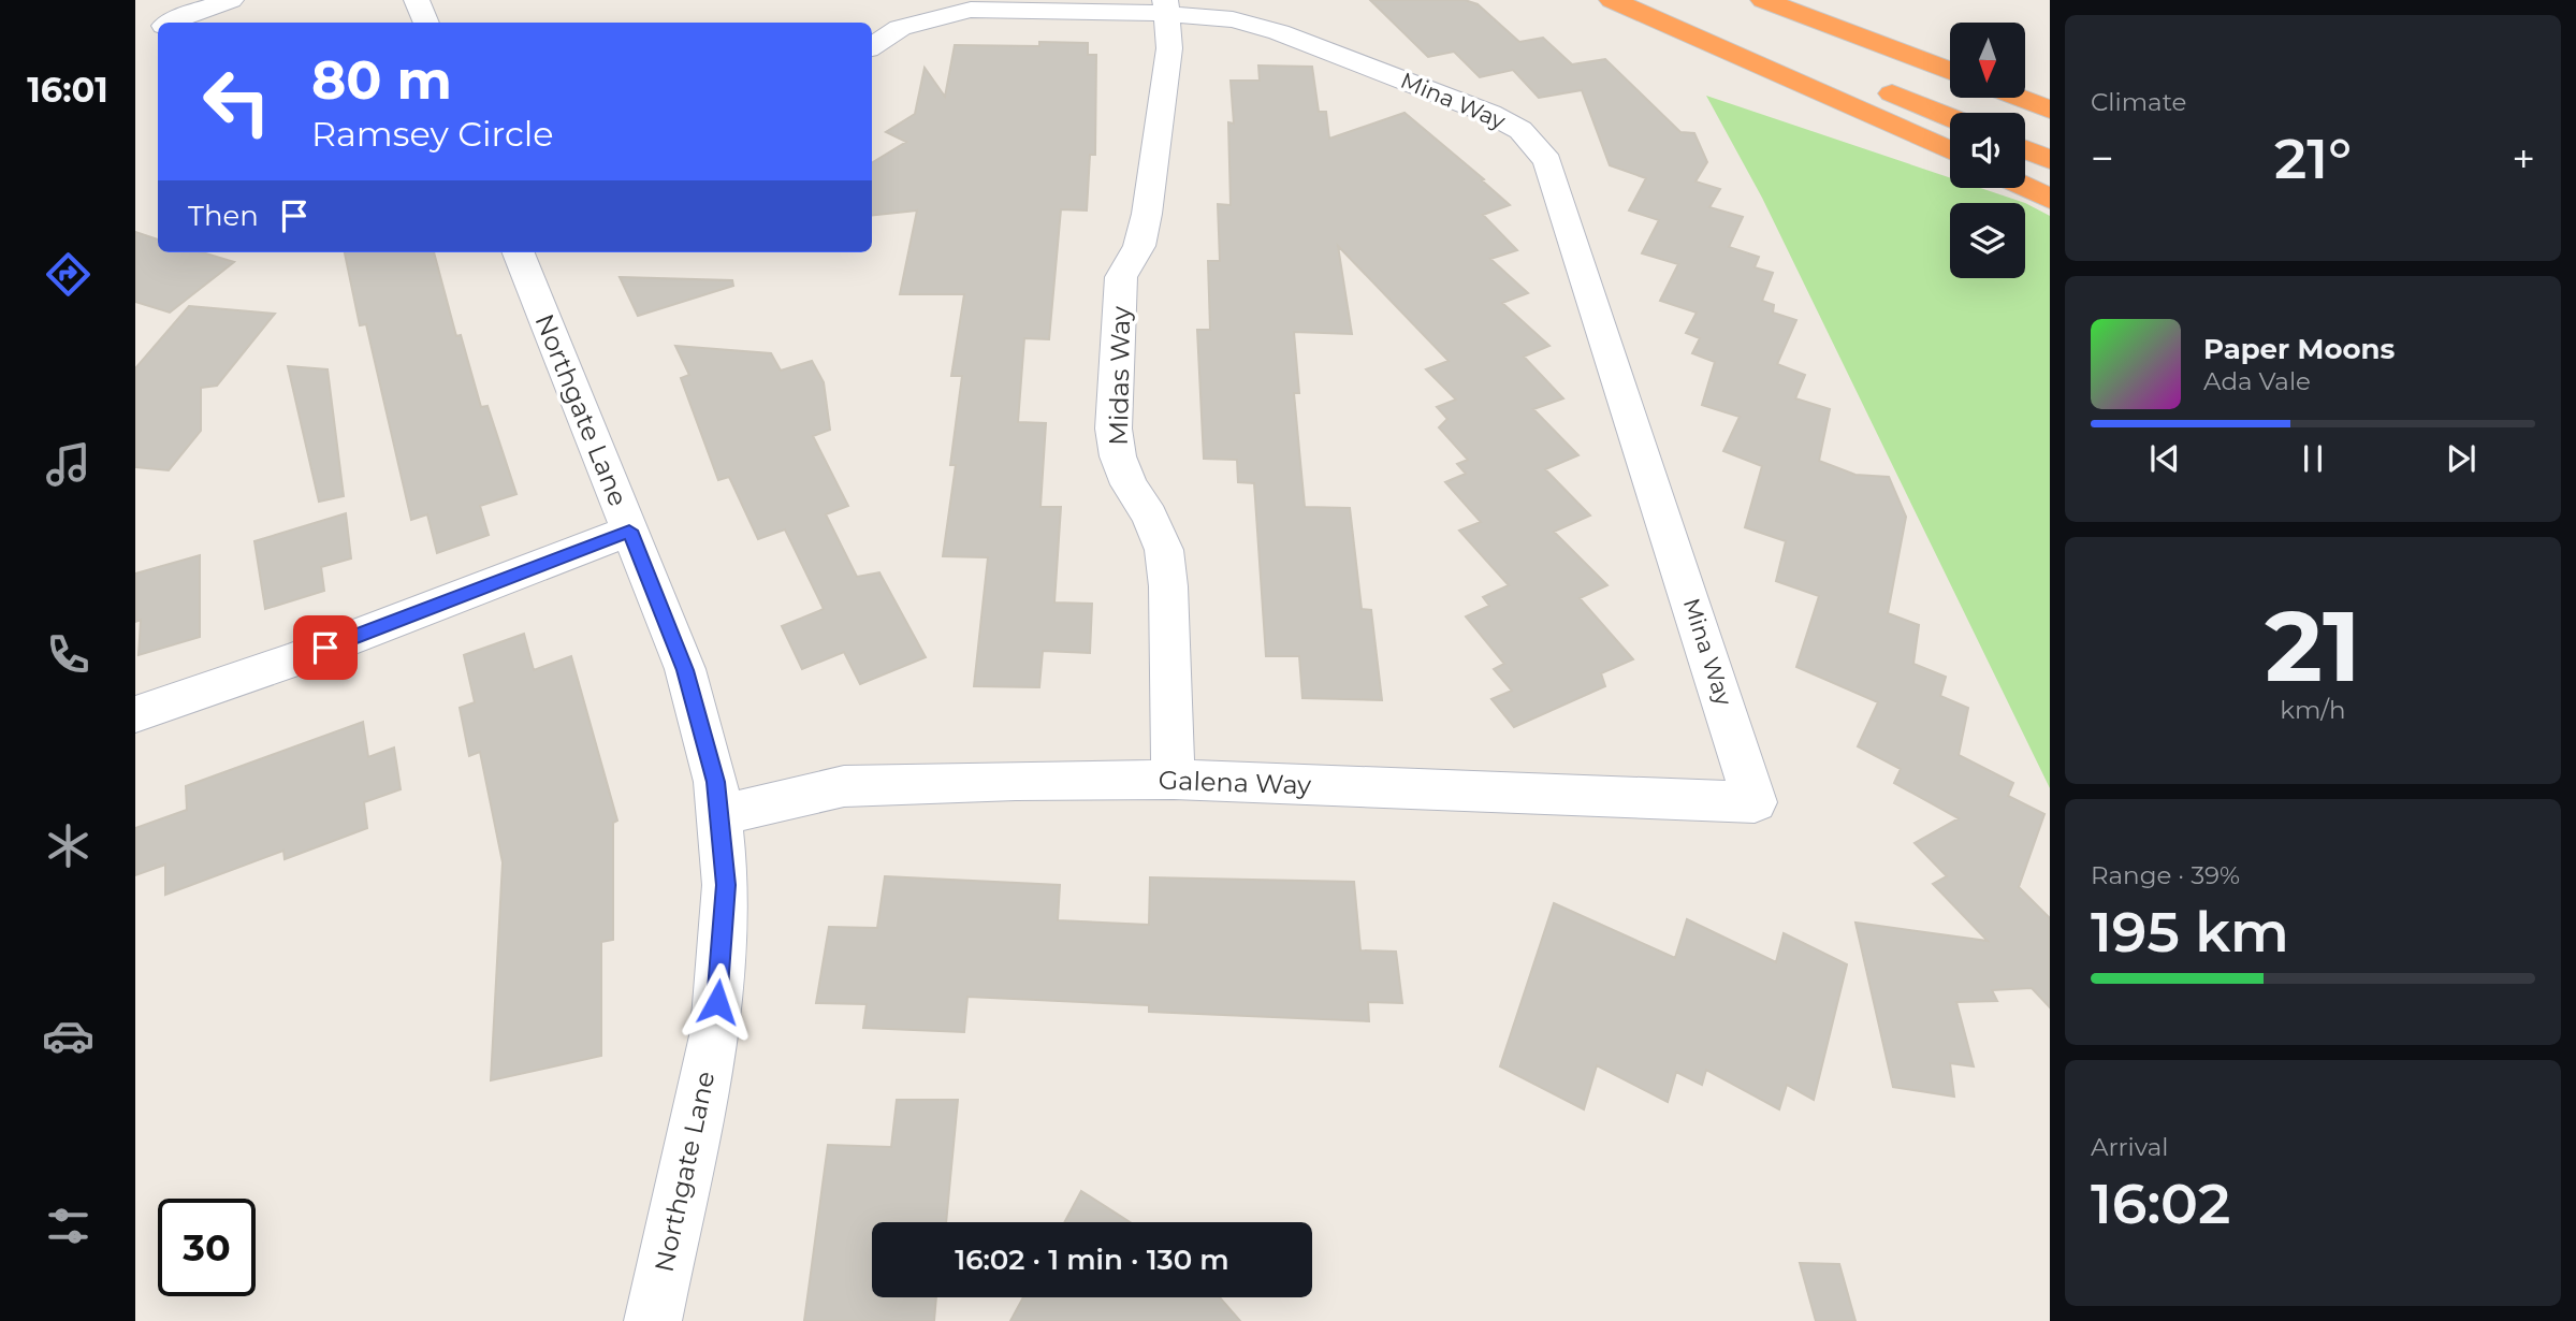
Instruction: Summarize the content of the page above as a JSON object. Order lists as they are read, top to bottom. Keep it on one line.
{"streets":{"street":["Mina Way","Midas Way","Northgate Lane","Galena Way"]},"crossings":[["Mina Way","Midas Way"],["Mina Way","Galena Way"],["Midas Way","Galena Way"],["Northgate Lane","Galena Way"]],"north":"bottom","page":{"tabs":"16:01","tile":["Climate",["21","km/h"],["Range · 39%","195 km"],["Arrival","16:02"]],"turn":["80 m","Ramsey Circle"],"heat":["−","21°","+"],"then":"Then","song":["Paper Moons","Ada Vale"],"limit":"30","trip":"16:02 · 1 min · 130 m"}}
